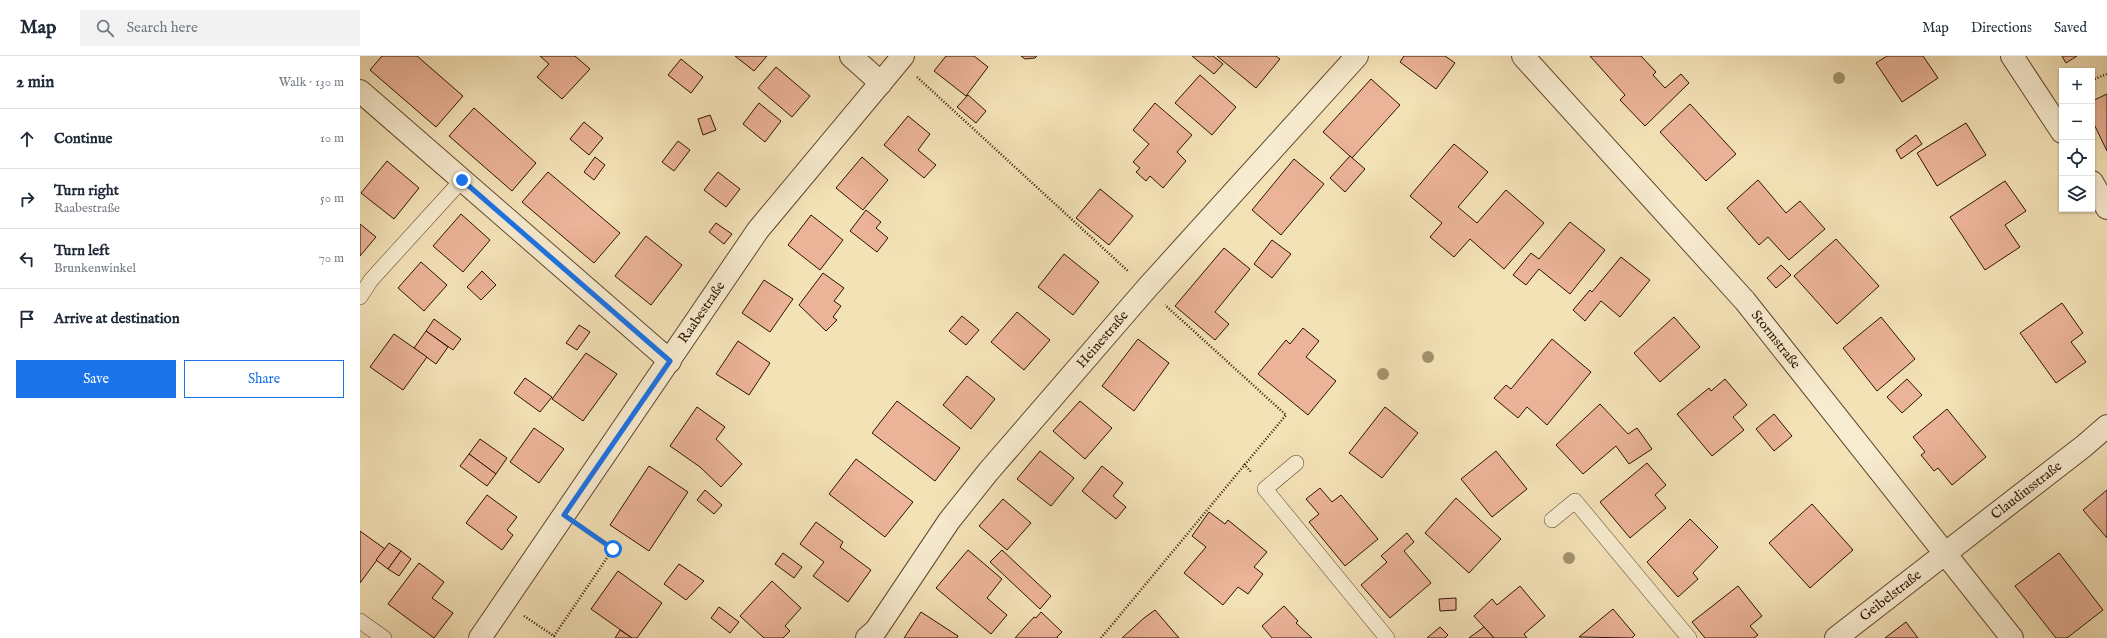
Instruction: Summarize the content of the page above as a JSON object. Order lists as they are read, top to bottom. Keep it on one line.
{"streets":{"street":["Raabestraße","Heinestraße","Stormstraße","Claudiusstraße","Geibelstraße"]},"crossings":[["Stormstraße","Claudiusstraße"],["Stormstraße","Geibelstraße"],["Claudiusstraße","Geibelstraße"]],"page":{"header":"Map","search":"Search here","nav":["Map","Directions","Saved"],"heading":["2 min","Walk · 130 m"],"map_buttons":["+","−"],"list":[["Continue","10 m"],["Turn right","Raabestraße","50 m"],["Turn left","Brunkenwinkel","70 m"],"Arrive at destination"],"buttons":["Save","Share"]}}
